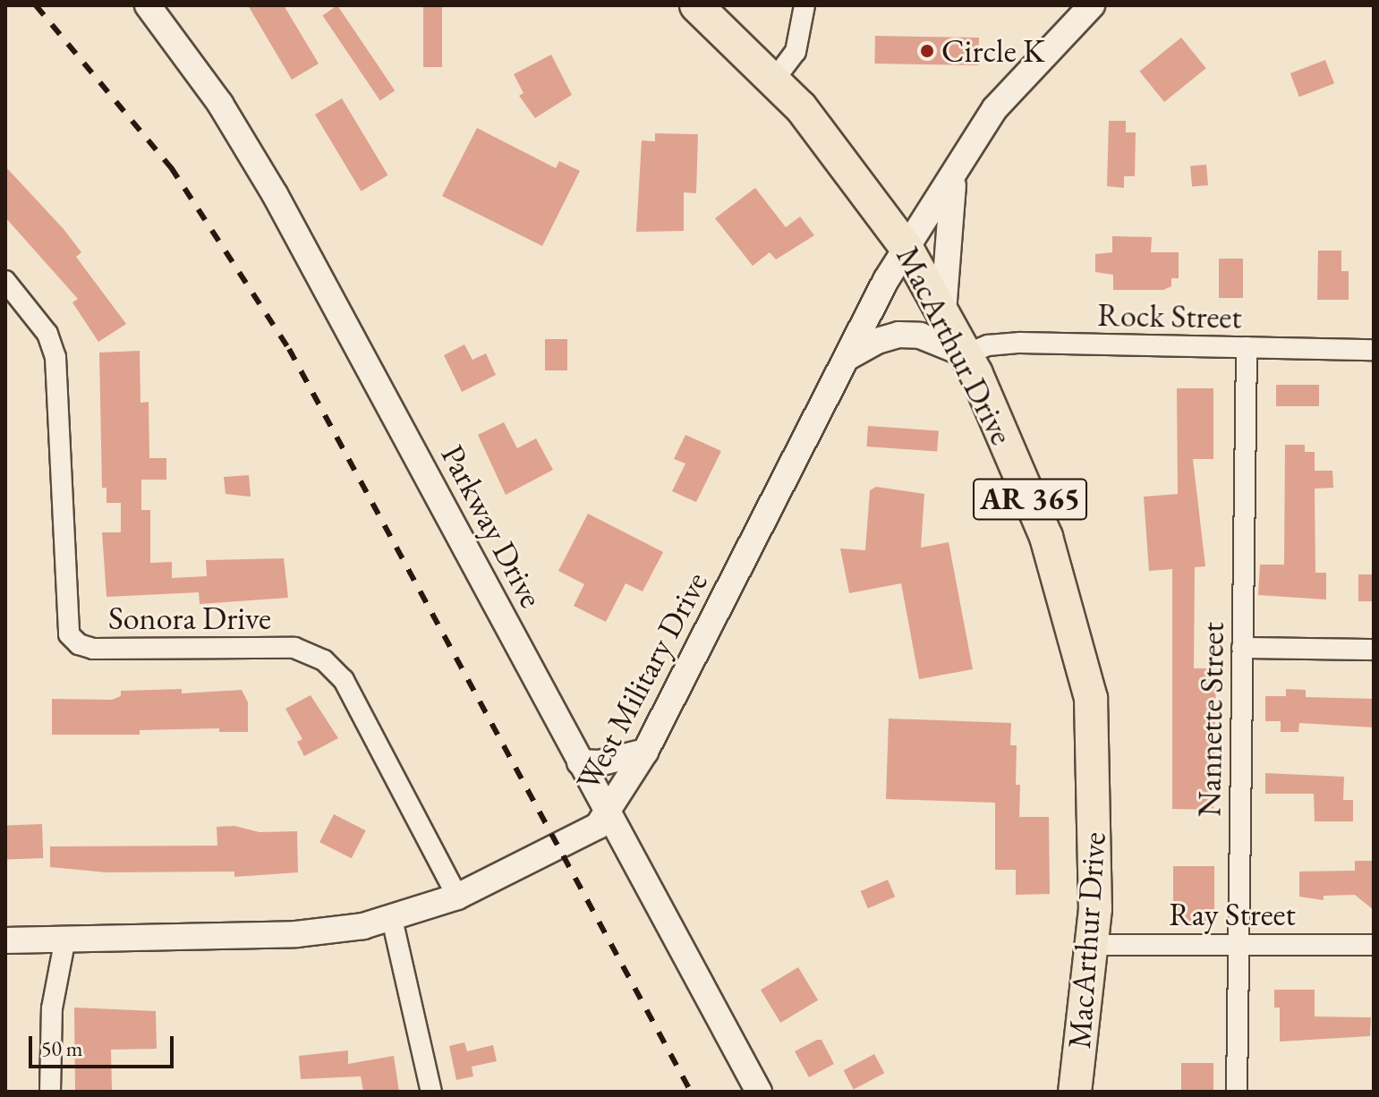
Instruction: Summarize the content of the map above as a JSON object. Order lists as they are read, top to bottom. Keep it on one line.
{"streets":{"main road":["MacArthur Drive","AR 365"],"street":["Rock Street","Parkway Drive","Sonora Drive","West Military Drive","Nannette Street","Ray Street"]},"crossings":[["Rock Street","MacArthur Drive"],["Rock Street","Nannette Street"],["MacArthur Drive","West Military Drive"],["MacArthur Drive","Ray Street"],["Parkway Drive","West Military Drive"],["Sonora Drive","West Military Drive"],["Nannette Street","Ray Street"]],"places":["Circle K"],"scale_bar":"50 m"}
